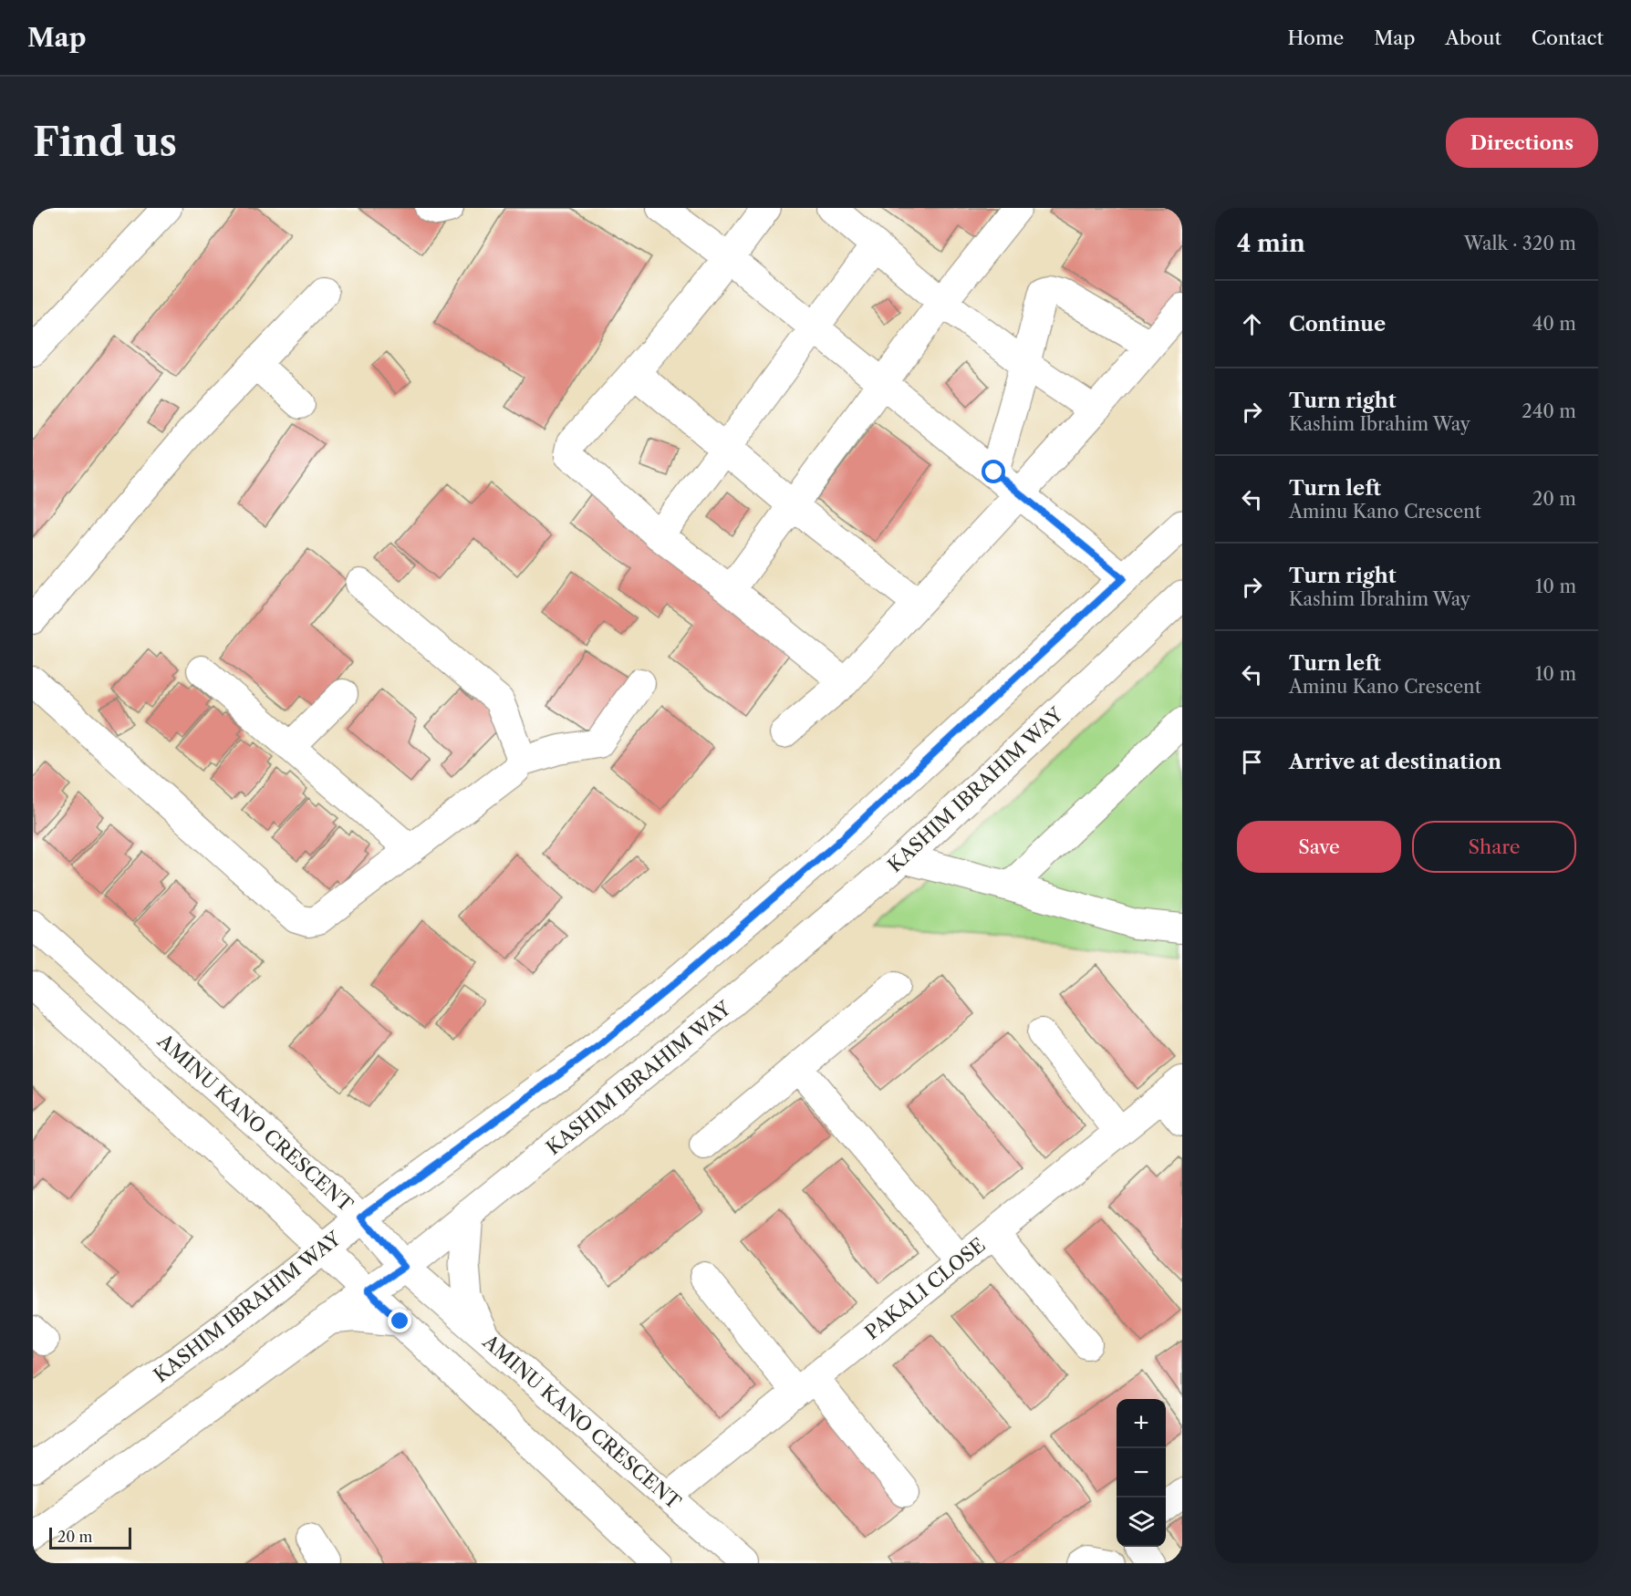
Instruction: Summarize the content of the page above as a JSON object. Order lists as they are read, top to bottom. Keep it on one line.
{"streets":{"main road":["KASHIM IBRAHIM WAY"],"street":["AMINU KANO CRESCENT","PAKALI CLOSE"]},"crossings":[["KASHIM IBRAHIM WAY","AMINU KANO CRESCENT"],["AMINU KANO CRESCENT","PAKALI CLOSE"]],"scale_bar":"20 m","page":{"header":"Map","nav":["Home","Map","About","Contact"],"buttons":["Directions",["Save","Share"]],"title":"Find us","heading":["4 min","Walk · 320 m"],"list":[["Continue","40 m"],["Turn right","Kashim Ibrahim Way","240 m"],["Turn left","Aminu Kano Crescent","20 m"],["Turn right","Kashim Ibrahim Way","10 m"],["Turn left","Aminu Kano Crescent","10 m"],"Arrive at destination"],"map_buttons":["+","−"],"scale":"20 m"}}
